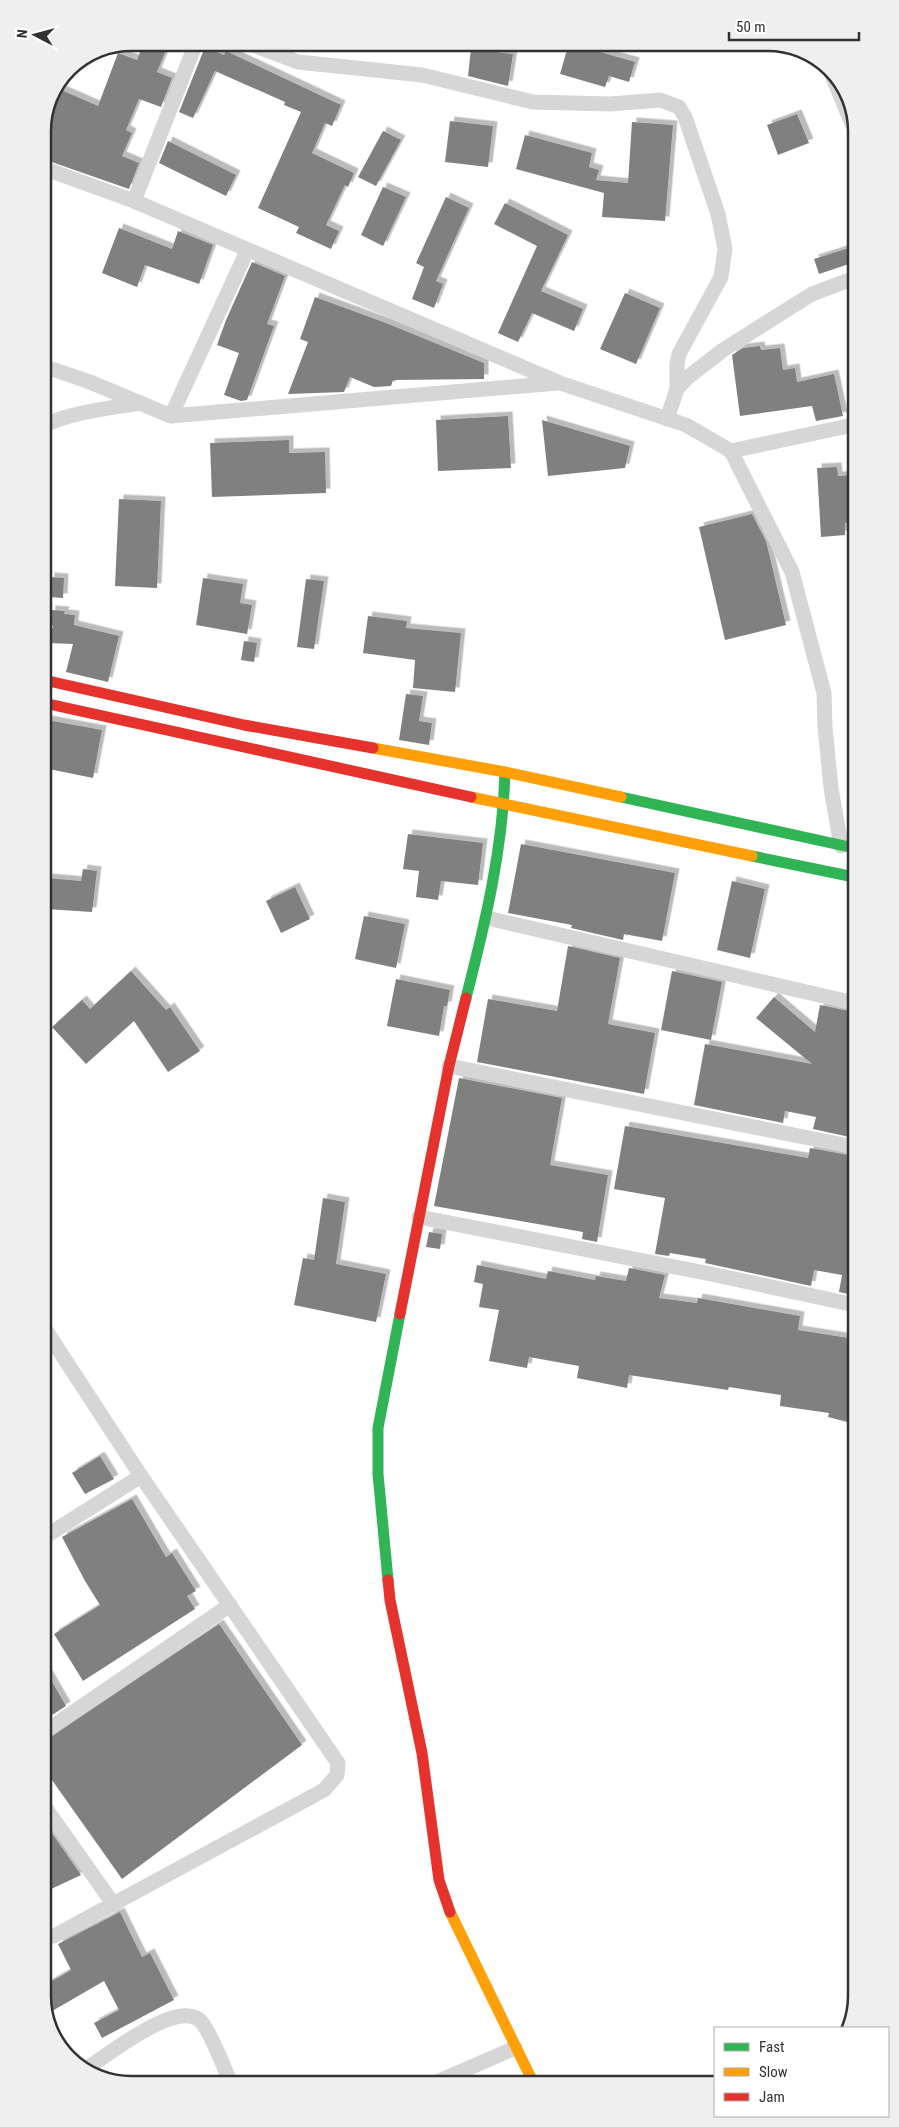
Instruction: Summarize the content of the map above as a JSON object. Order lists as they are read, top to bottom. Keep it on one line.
{"legend":["Fast","Slow","Jam"],"scale_bar":"50 m","north":"left"}
